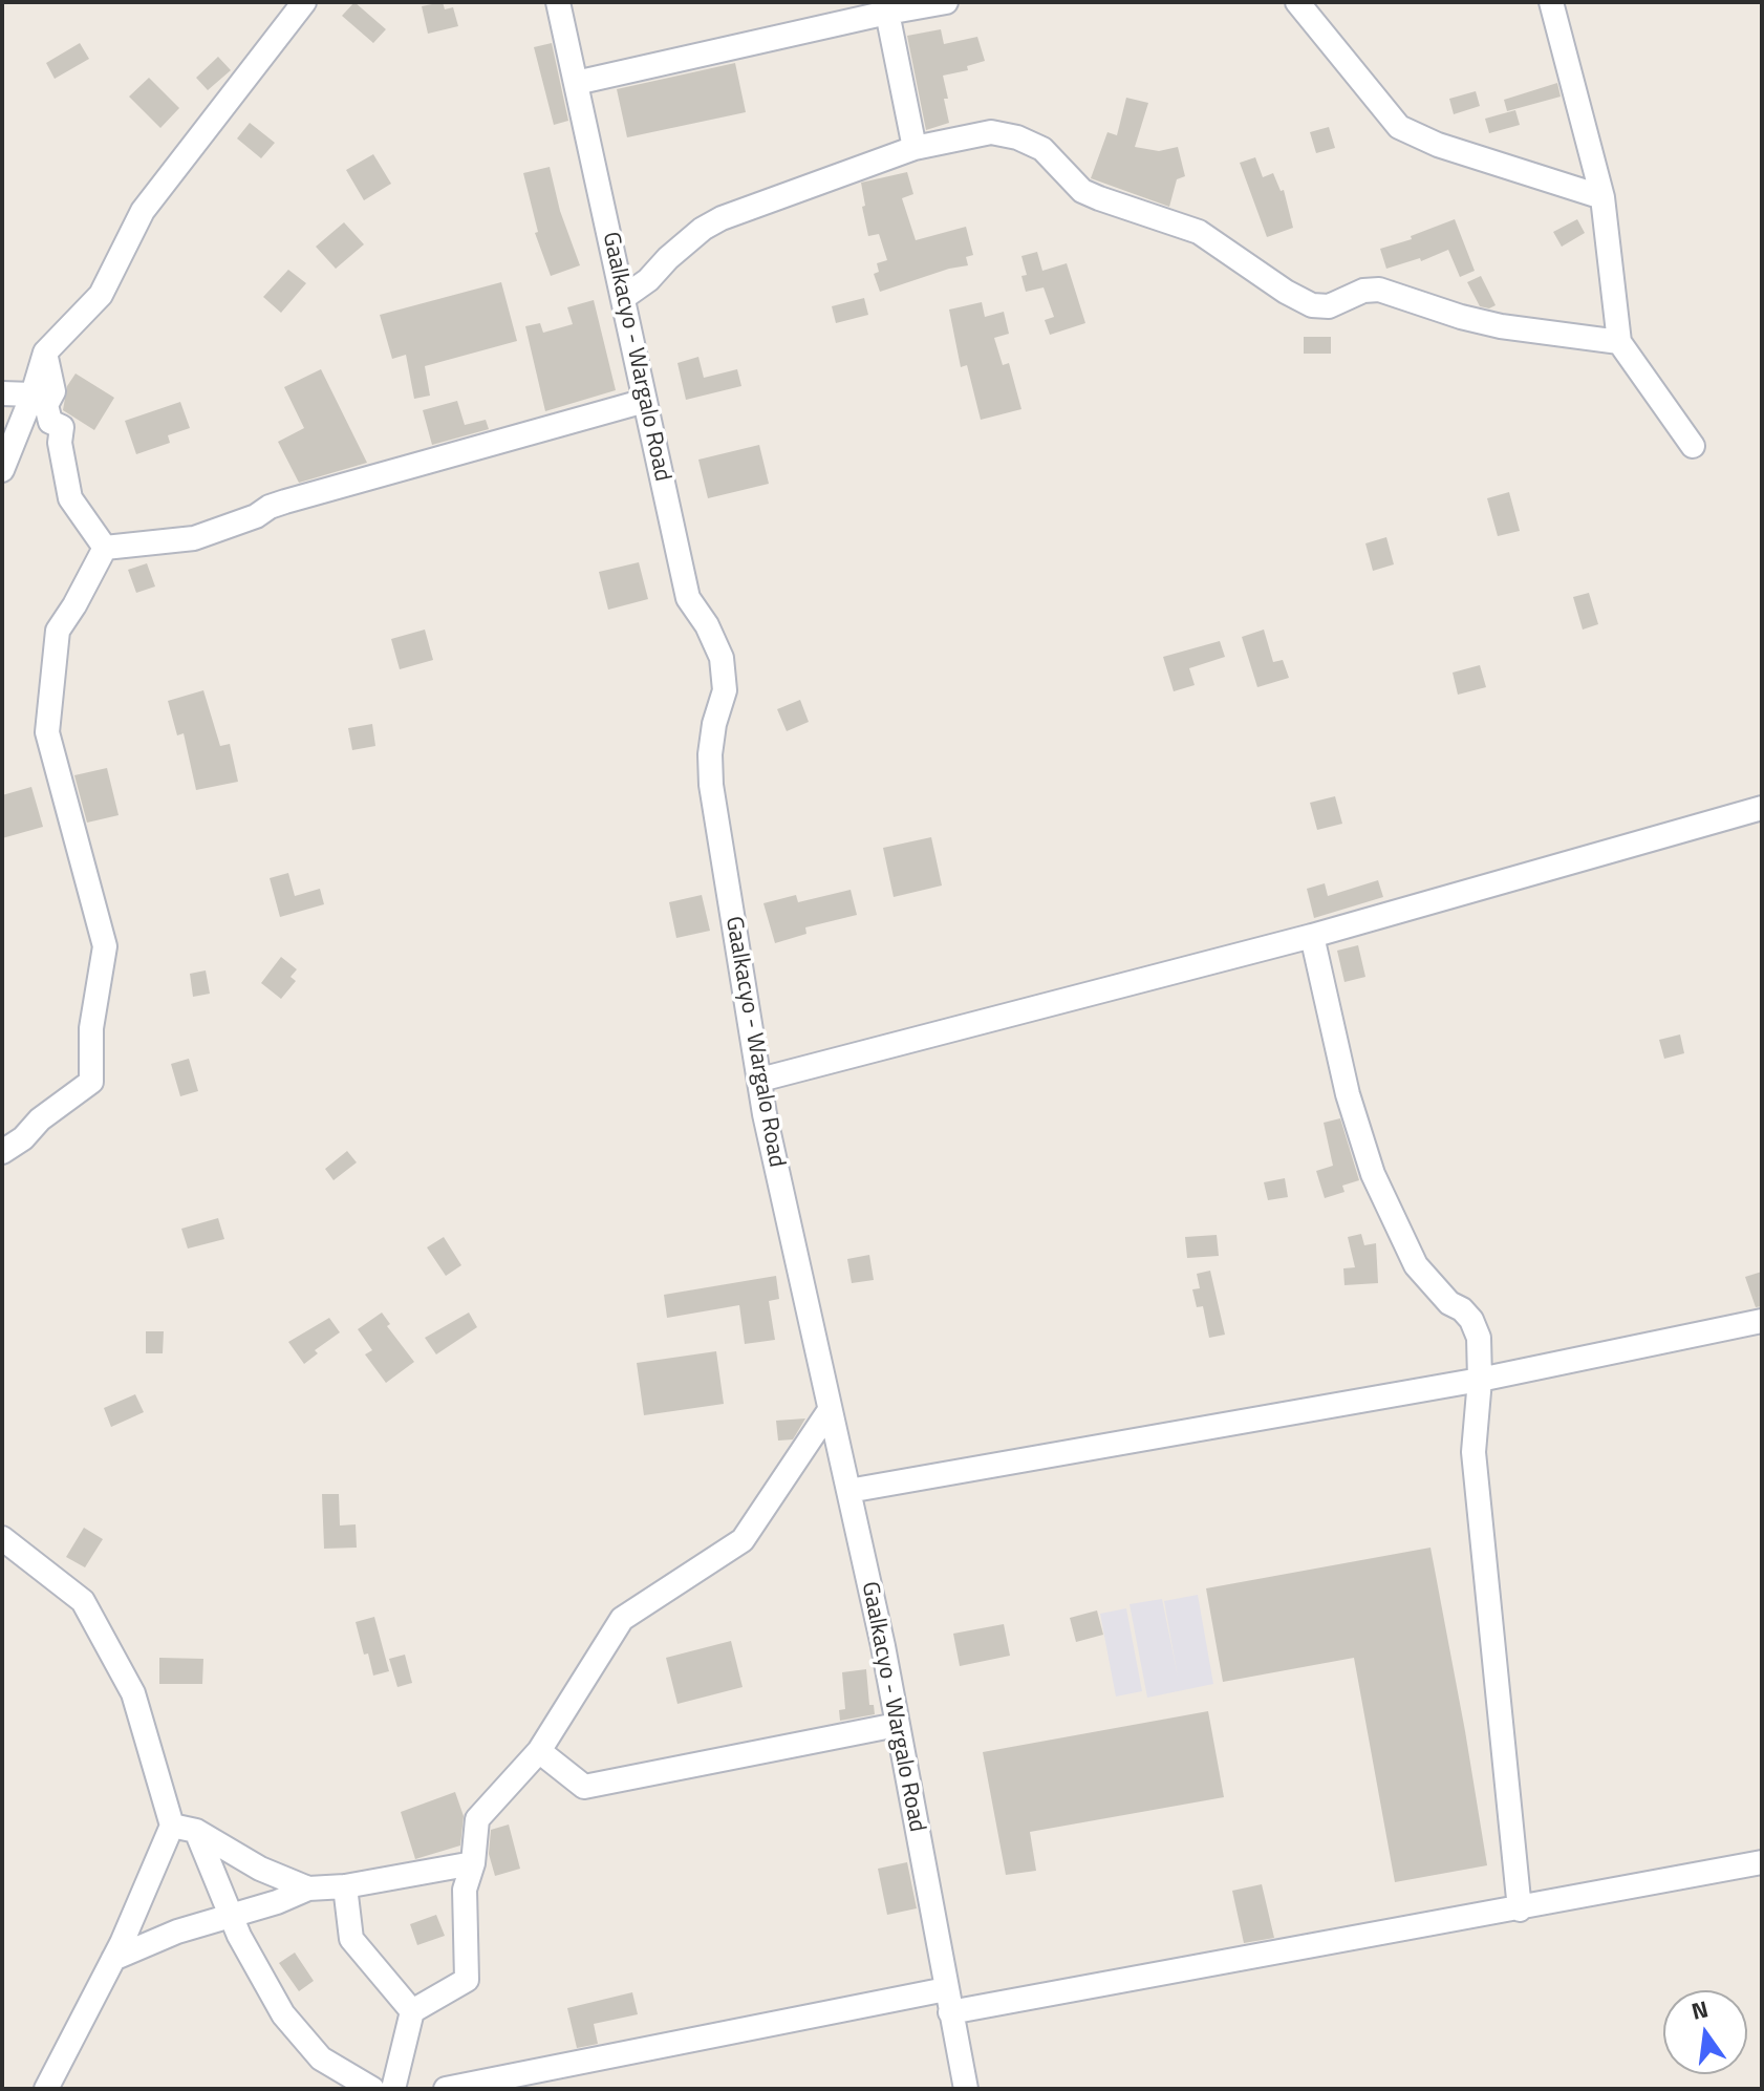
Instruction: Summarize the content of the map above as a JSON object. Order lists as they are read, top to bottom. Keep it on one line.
{"streets":{"street":["Gaalkacyo - Wargalo Road"]},"north":"top"}
